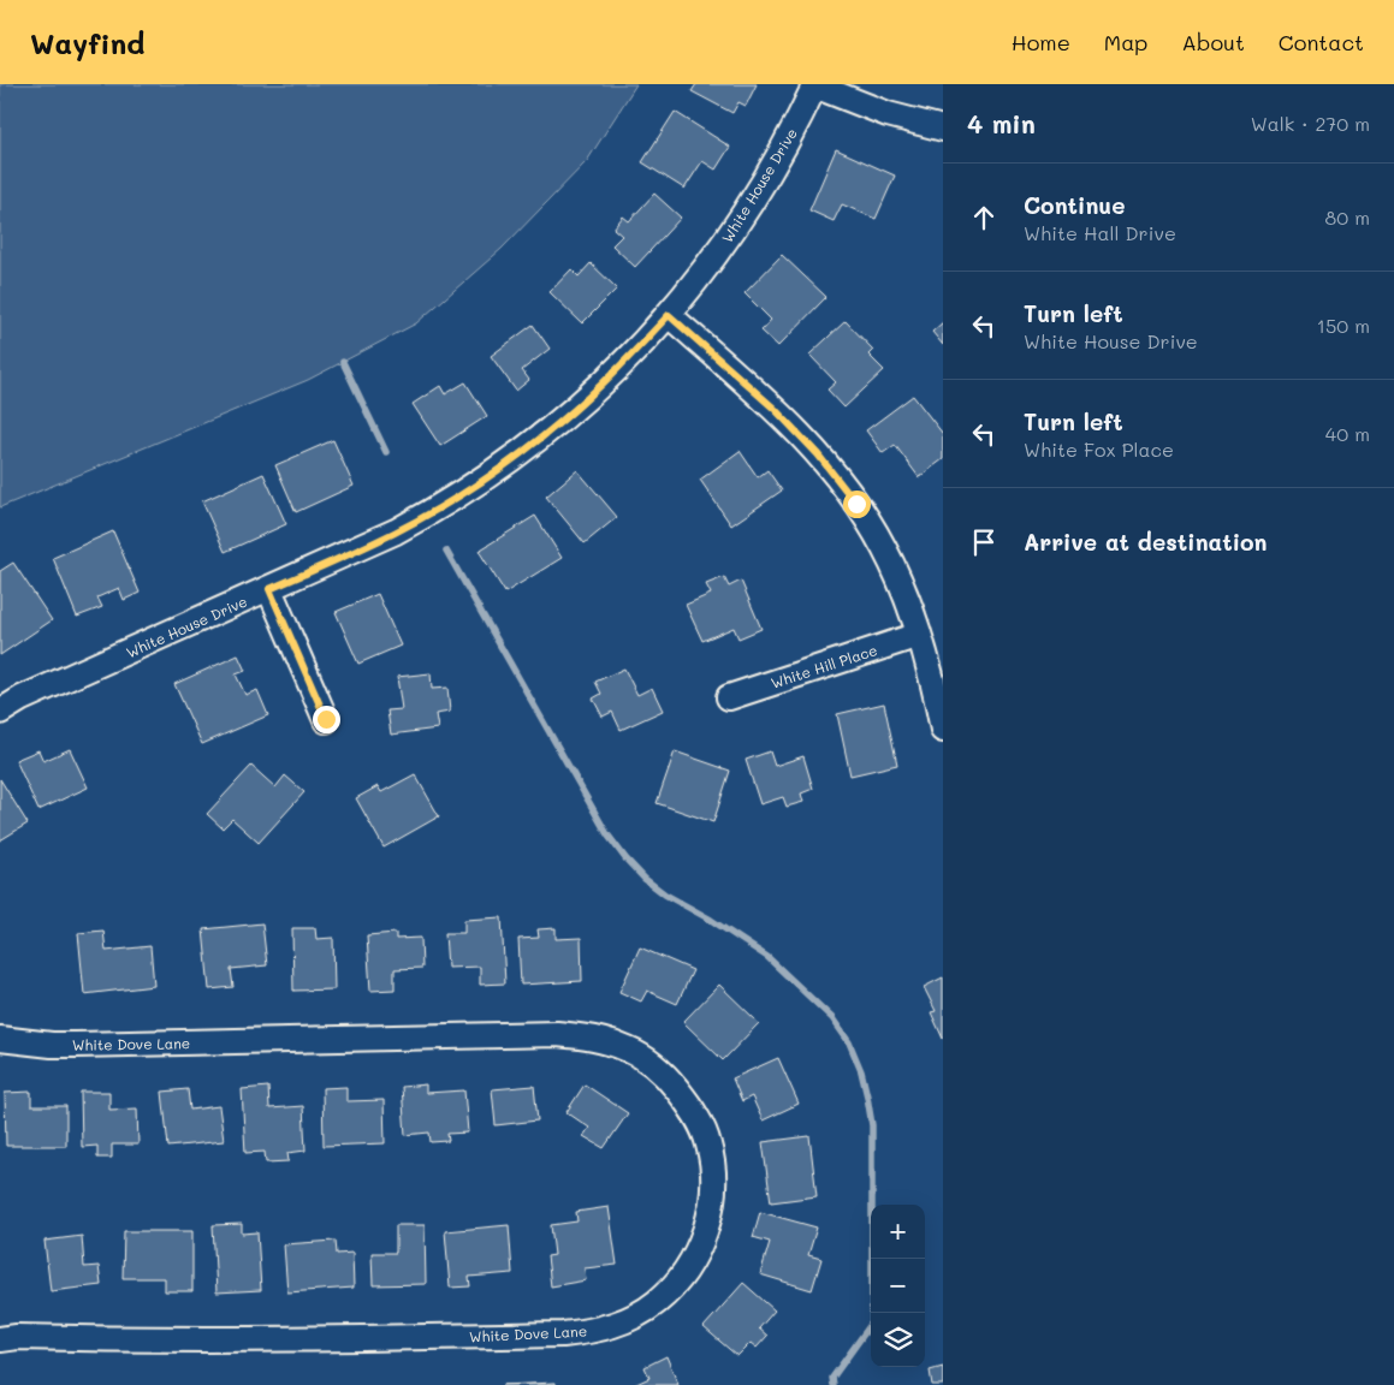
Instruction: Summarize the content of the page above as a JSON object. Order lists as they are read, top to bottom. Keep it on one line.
{"streets":{"street":["White House Drive","White Hill Place","White Dove Lane"]},"page":{"header":"Wayfind","nav":["Home","Map","About","Contact"],"heading":["4 min","Walk · 270 m"],"list":[["Continue","White Hall Drive","80 m"],["Turn left","White House Drive","150 m"],["Turn left","White Fox Place","40 m"],"Arrive at destination"],"map_buttons":["+","−"]}}
